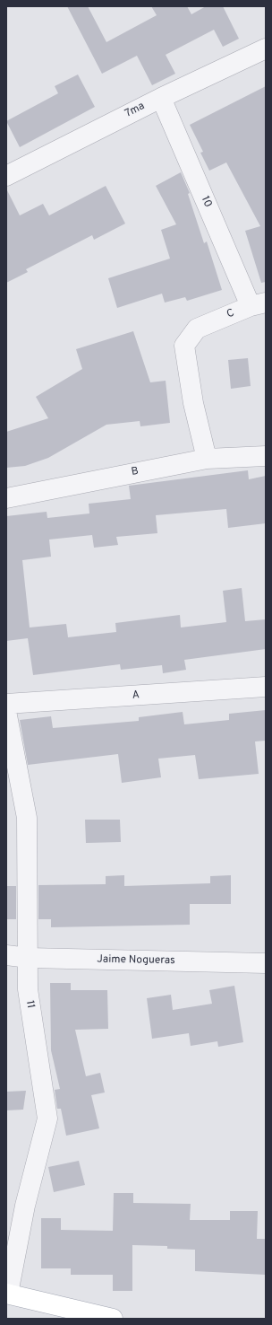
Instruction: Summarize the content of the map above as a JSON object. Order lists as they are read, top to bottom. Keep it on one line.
{"streets":{"street":["7ma","10","C","B","A","Jaime Nogueras","11"]},"crossings":[["7ma","10"],["10","C"],["C","B"],["Jaime Nogueras","11"]]}
